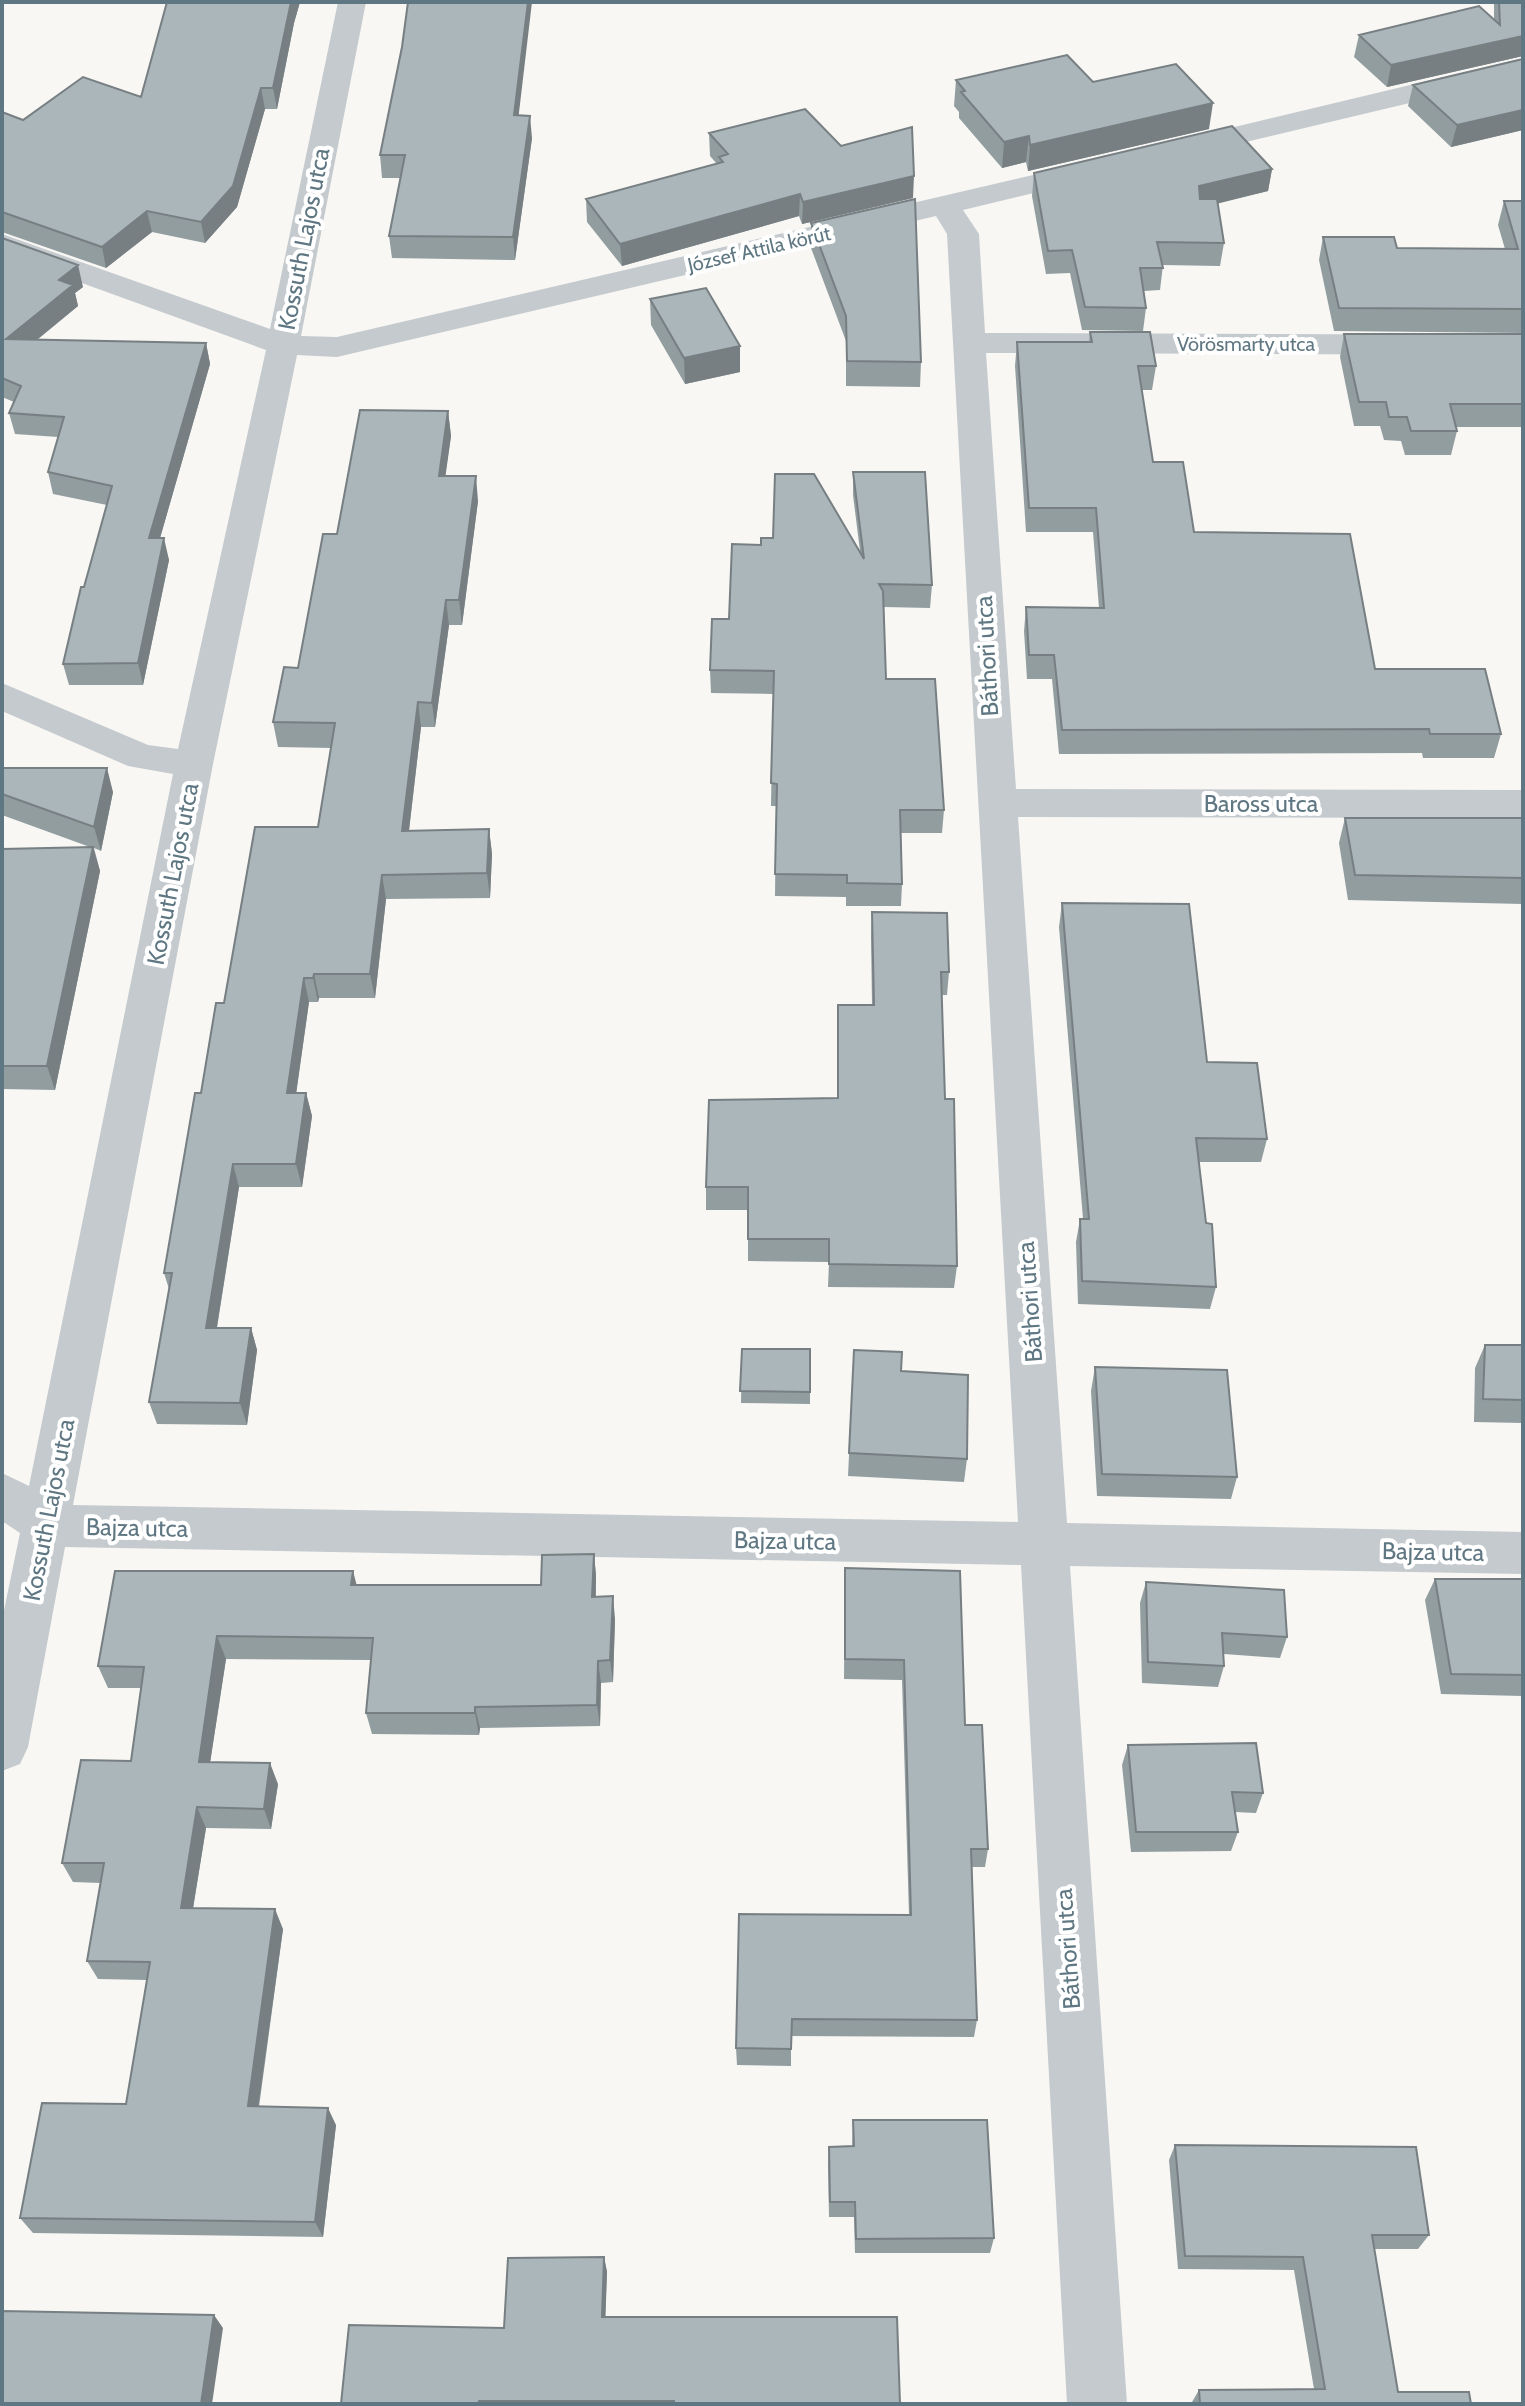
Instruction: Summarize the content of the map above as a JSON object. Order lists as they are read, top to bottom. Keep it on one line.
{"streets":{"street":["Kossuth Lajos utca","József Attila körút","Vörösmarty utca","Báthori utca","Baross utca","Bajza utca"]},"crossings":[["Kossuth Lajos utca","József Attila körút"],["Kossuth Lajos utca","Bajza utca"],["József Attila körút","Báthori utca"],["Vörösmarty utca","Báthori utca"],["Báthori utca","Baross utca"],["Báthori utca","Bajza utca"]]}
